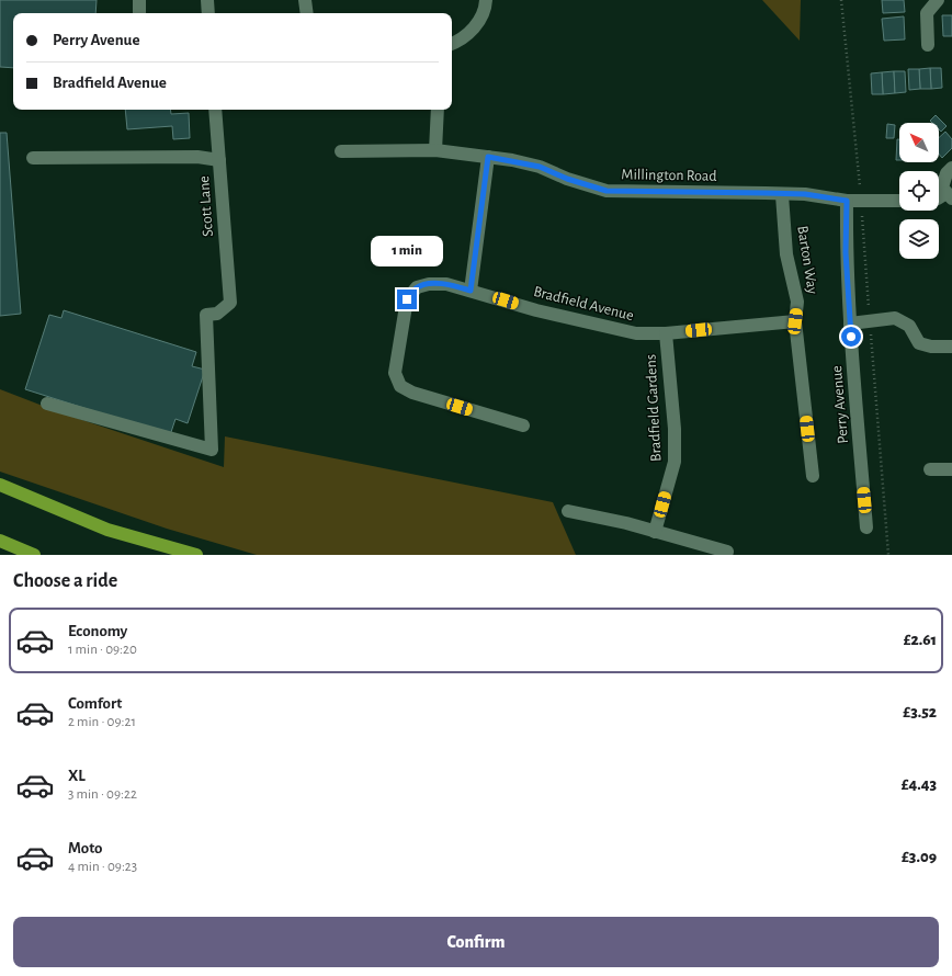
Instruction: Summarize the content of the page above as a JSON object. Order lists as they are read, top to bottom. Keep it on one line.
{"streets":{"street":["Millington Road","Scott Lane","Barton Way","Bradfield Avenue","Perry Avenue","Bradfield Gardens"]},"crossings":[["Millington Road","Barton Way"],["Millington Road","Perry Avenue"],["Barton Way","Bradfield Avenue"],["Bradfield Avenue","Bradfield Gardens"]],"north":"top left","page":{"banner":["Perry Avenue","Bradfield Avenue"],"bubble":"1 min","heading":"Choose a ride","list":[{"name":"Economy","note":"1 min · 09:20","value":"£2.61"},{"name":"Comfort","note":"2 min · 09:21","value":"£3.52"},{"name":"XL","note":"3 min · 09:22","value":"£4.43"},{"name":"Moto","note":"4 min · 09:23","value":"£3.09"}],"buttons":"Confirm"}}
